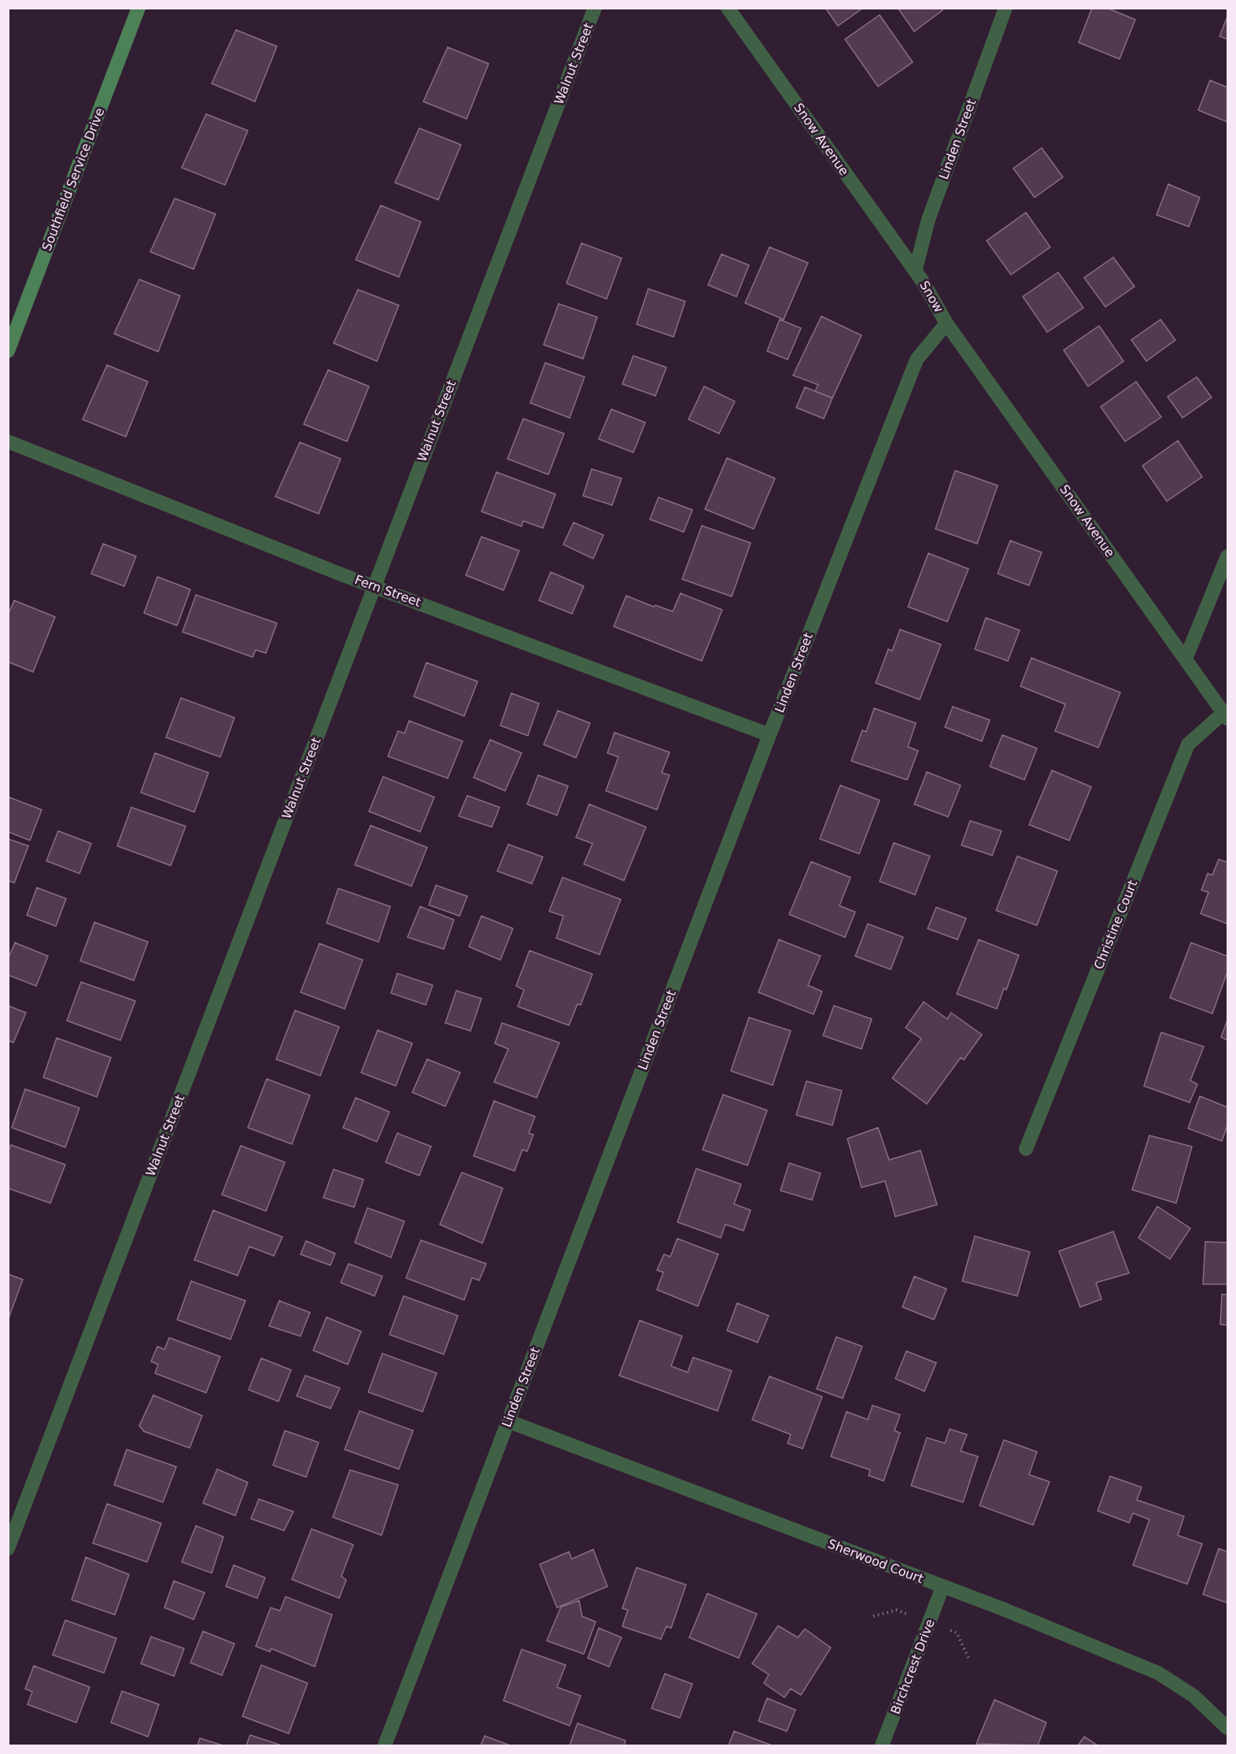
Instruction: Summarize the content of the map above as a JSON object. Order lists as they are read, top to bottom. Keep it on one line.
{"streets":{"main road":["Southfield Service Drive"],"street":["Walnut Street","Snow Avenue","Linden Street","Snow","Fern Street","Christine Court","Sherwood Court","Birchcrest Drive"]},"crossings":[["Walnut Street","Fern Street"],["Snow Avenue","Linden Street"],["Snow Avenue","Snow"],["Snow Avenue","Christine Court"],["Linden Street","Snow"],["Linden Street","Fern Street"],["Linden Street","Sherwood Court"],["Sherwood Court","Birchcrest Drive"]]}
